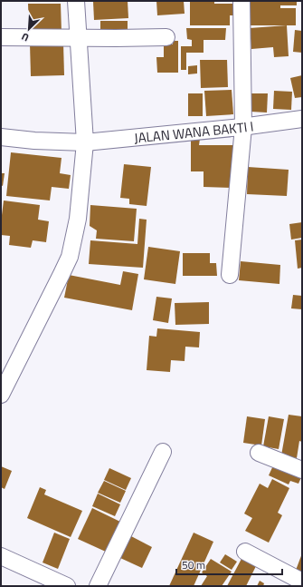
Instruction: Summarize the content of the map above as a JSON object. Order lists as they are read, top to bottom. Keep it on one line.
{"streets":{"street":["JALAN WANA BAKTI I"]},"scale_bar":"50 m","north":"bottom left"}
